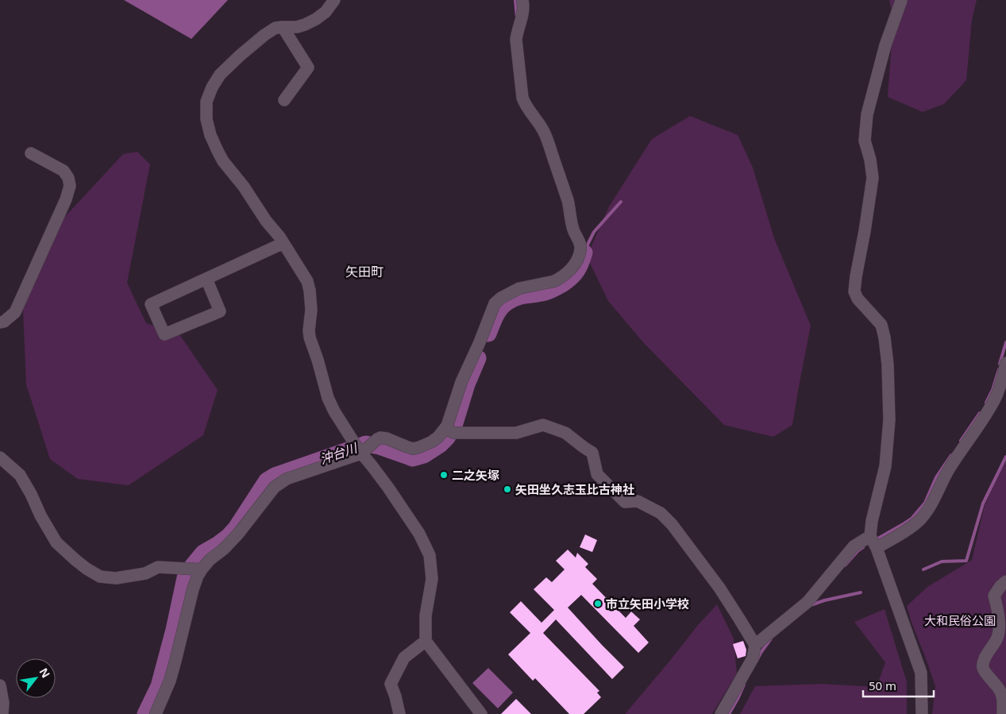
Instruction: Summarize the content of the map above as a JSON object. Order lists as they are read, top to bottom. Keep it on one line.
{"districts":["矢田町"],"water":["沖台川"],"parks":["大和民俗公園"],"places":["二之矢塚","矢田坐久志玉比古神社","市立矢田小学校"],"scale_bar":"50 m","north":"top right"}
